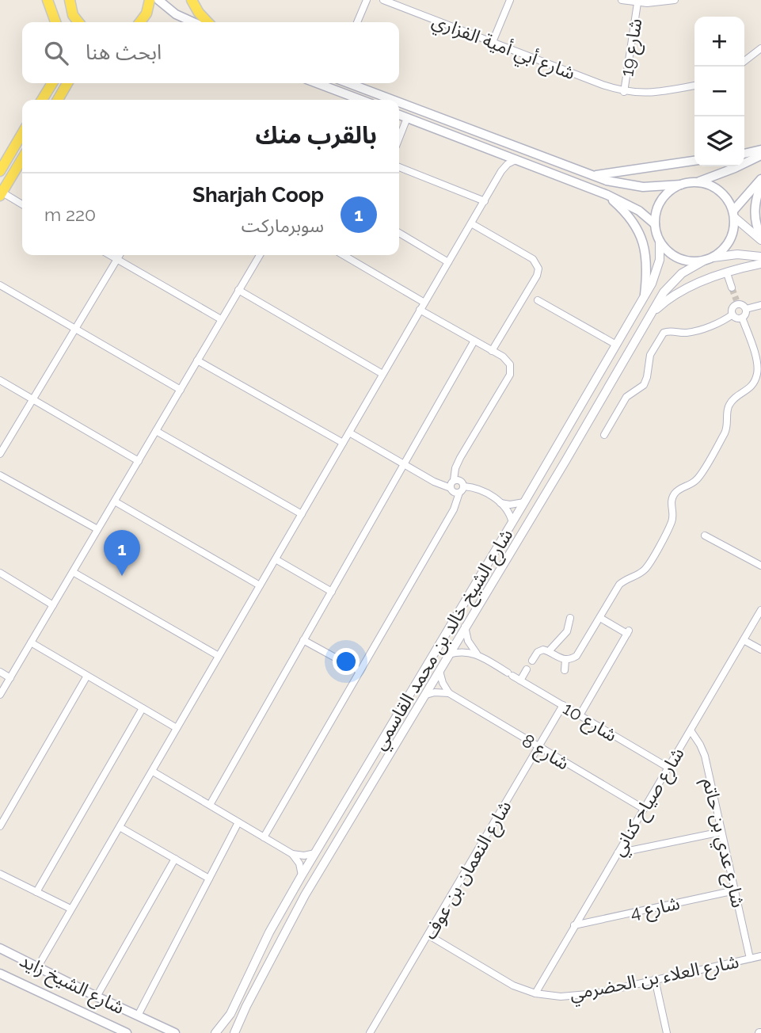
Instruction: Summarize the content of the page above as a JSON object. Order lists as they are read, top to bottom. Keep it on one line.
{"streets":{"main road":["شارع الشيخ زايد"],"street":["شارع أبي أمية الفزاري","شارع 19","شارع الشيخ خالد بن محمد القاسمي","شارع 10","شارع 8","شارع صياح كناني","شارع عدي بن حاتم","شارع النعمان بن عوف","شارع 4","شارع العلاء بن الحضرمي"]},"crossings":[["شارع أبي أمية الفزاري","شارع 19"],["شارع 10","شارع صياح كناني"],["شارع 10","شارع النعمان بن عوف"],["شارع 8","شارع صياح كناني"],["شارع 8","شارع النعمان بن عوف"],["شارع صياح كناني","شارع عدي بن حاتم"],["شارع صياح كناني","شارع 4"],["شارع صياح كناني","شارع العلاء بن الحضرمي"],["شارع عدي بن حاتم","شارع 4"],["شارع عدي بن حاتم","شارع العلاء بن الحضرمي"],["شارع النعمان بن عوف","شارع العلاء بن الحضرمي"]],"page":{"map_buttons":["+","−"],"search":"ابحث هنا","heading":"بالقرب منك","list":[{"mark":"1","name":"Sharjah Coop","note":"سوبرماركت","value":"220 m"}],"pins":"1"}}
